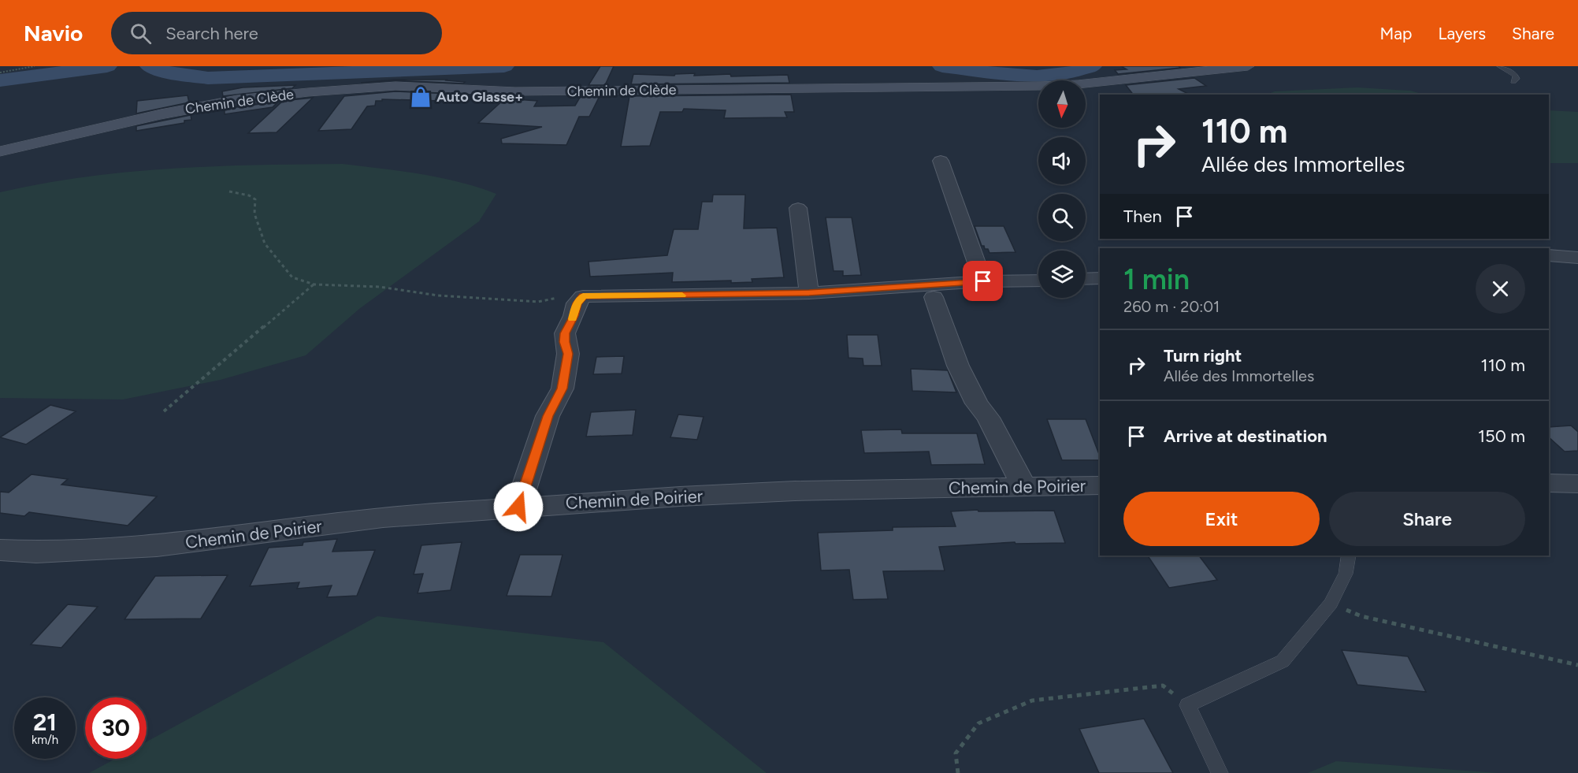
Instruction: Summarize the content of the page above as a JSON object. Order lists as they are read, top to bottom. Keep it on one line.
{"streets":{"main road":["Chemin de Clède"],"street":["Chemin de Poirier"]},"places":{"shop":["Auto Glasse+"]},"north":"bottom","page":{"header":"Navio","search":"Search here","nav":["Map","Layers","Share"],"turn":["110 m","Allée des Immortelles"],"then":"Then","heading":["1 min","260 m · 20:01"],"list":[{"name":"Turn right","note":"Allée des Immortelles","value":"110 m"},{"name":"Arrive at destination","value":"150 m"}],"buttons":["Exit","Share"],"speed":"21 km/h","limit":"30"}}
